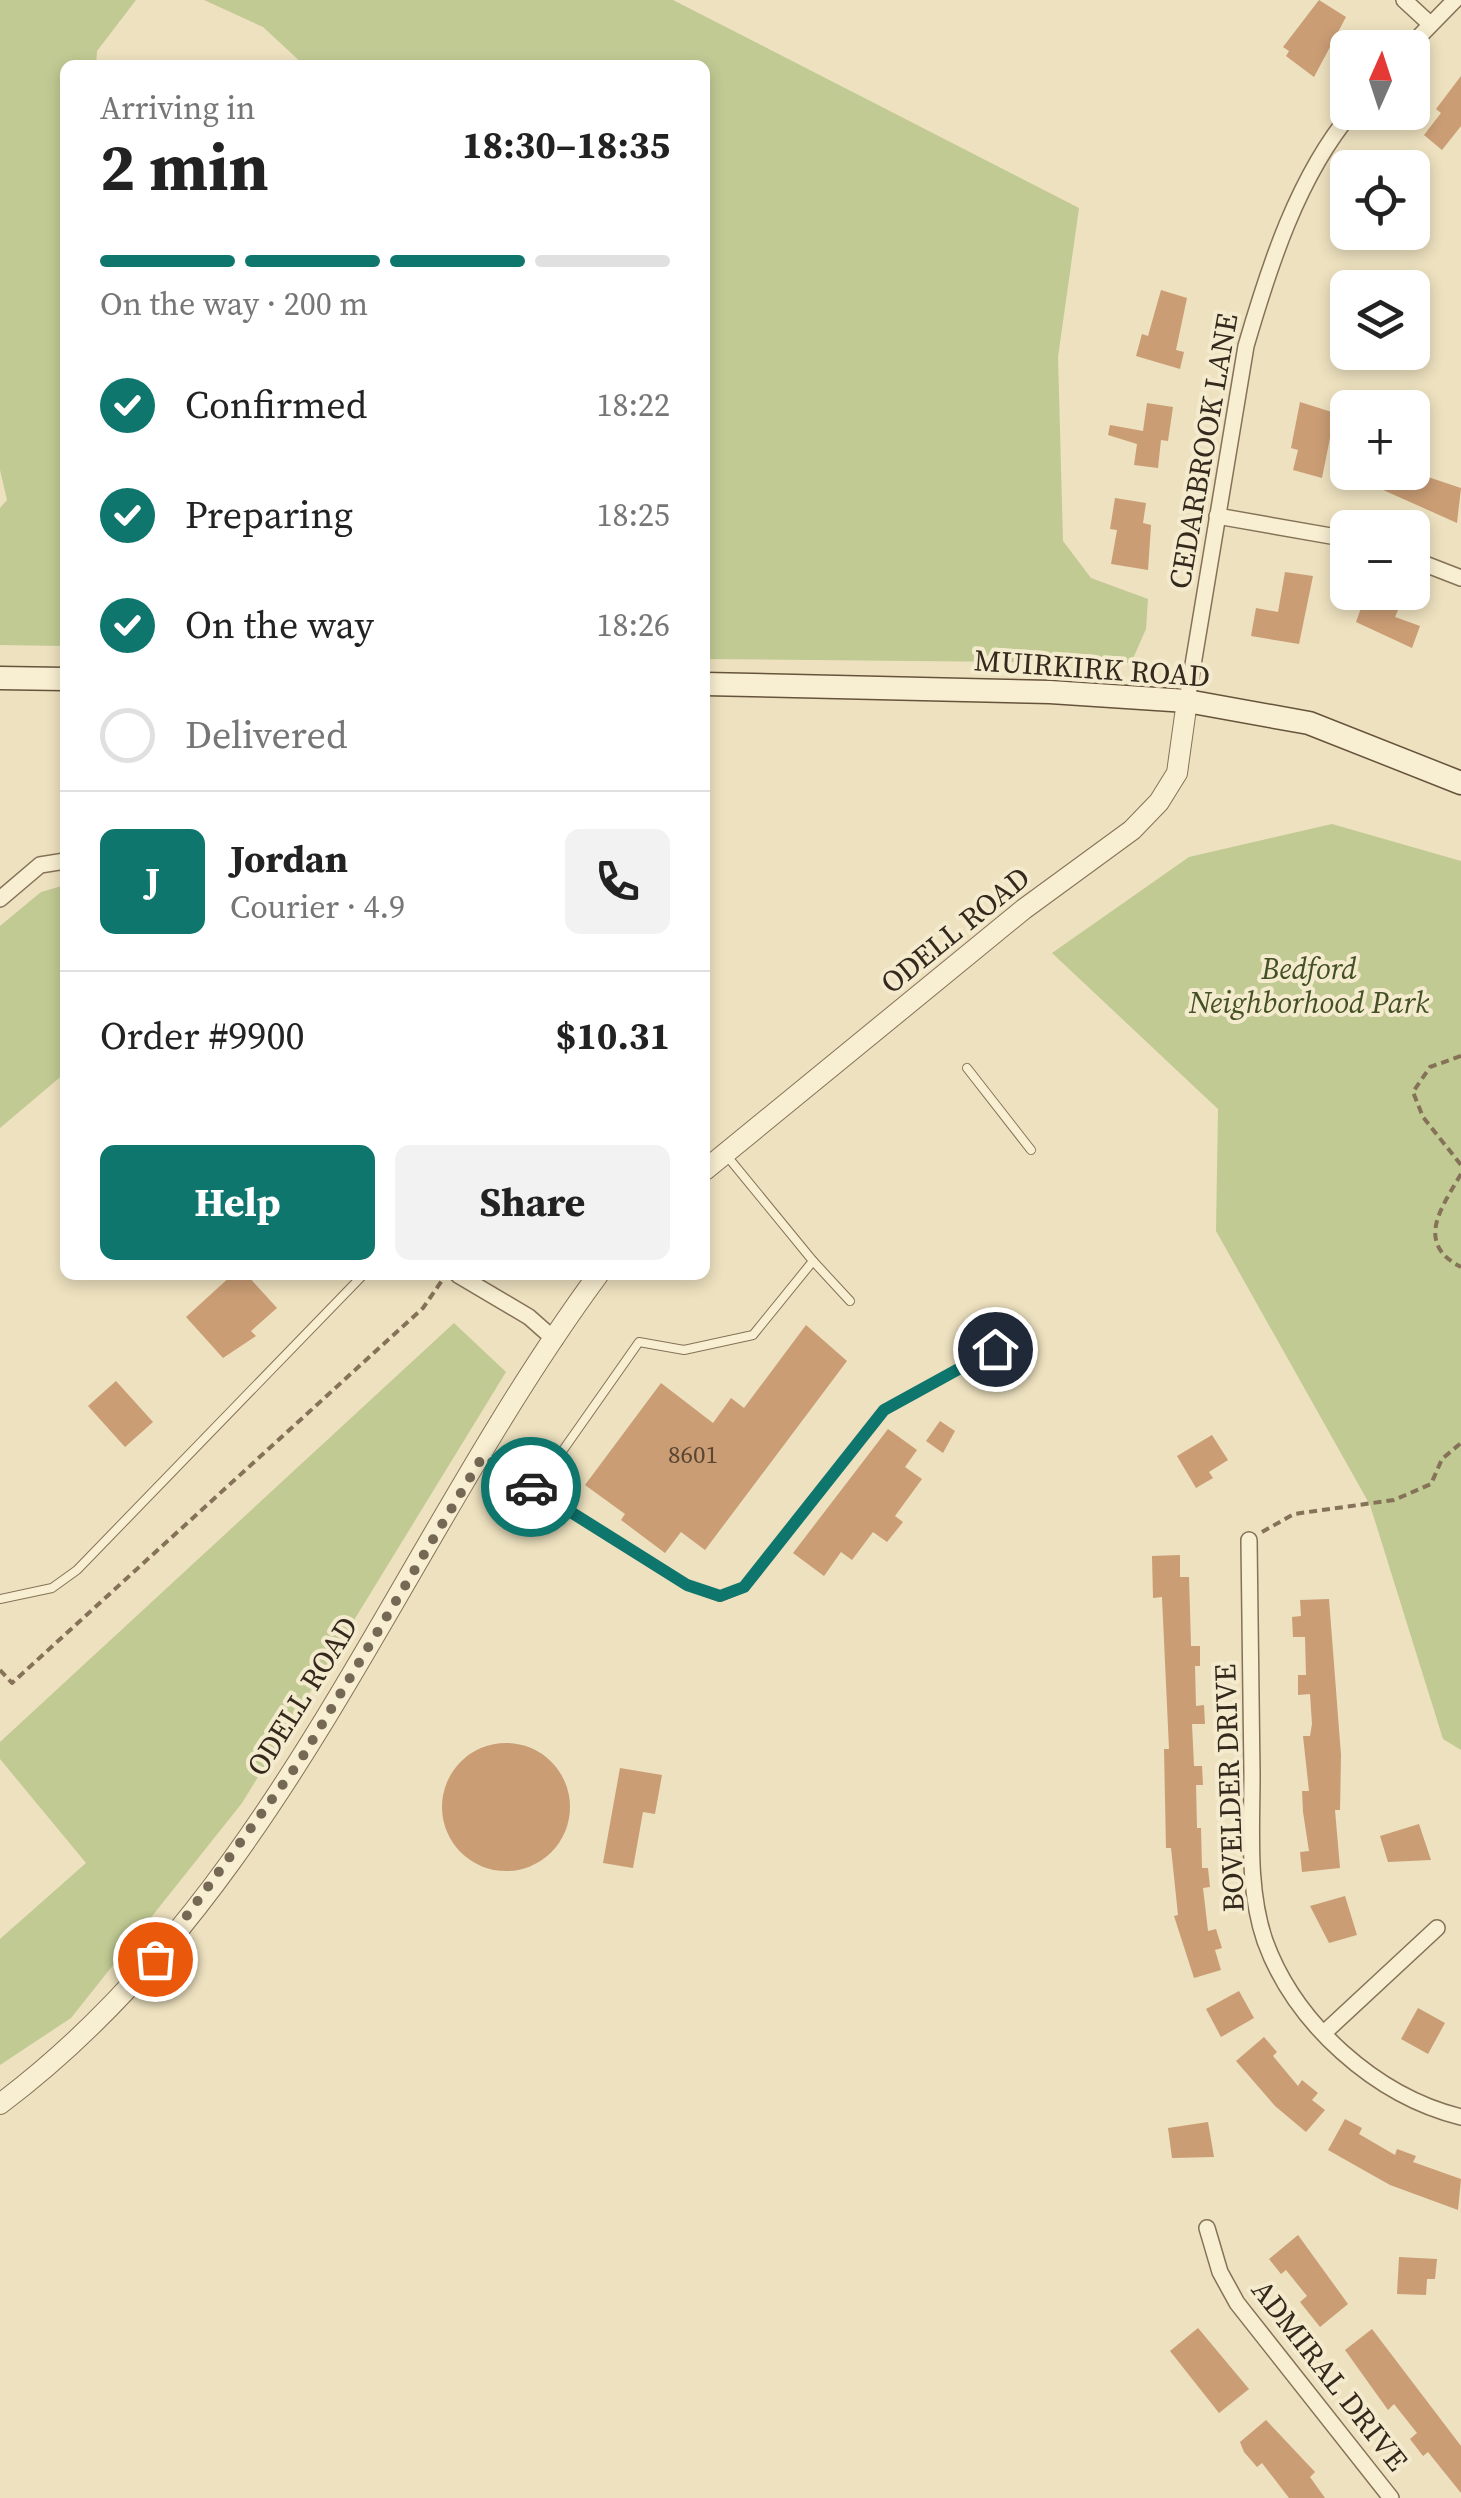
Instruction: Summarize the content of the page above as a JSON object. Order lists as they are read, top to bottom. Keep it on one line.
{"streets":{"main road":["MUIRKIRK ROAD"],"street":["CEDARBROOK LANE","ODELL ROAD","BOVELDER DRIVE","ADMIRAL DRIVE"]},"crossings":[["CEDARBROOK LANE","MUIRKIRK ROAD"],["CEDARBROOK LANE","ODELL ROAD"],["MUIRKIRK ROAD","ODELL ROAD"]],"parks":["Bedford Neighborhood Park"],"house_numbers":["8601"],"north":"top","page":{"map_buttons":["+","−"],"heading":["2 min","Arriving in","18:30–18:35"],"panel":["Jordan","Courier · 4.9","Order #9900","$10.31"],"bar":"On the way · 200 m","list":[["Confirmed","18:22"],["Preparing","18:25"],["On the way","18:26"],"Delivered"],"round":"J","buttons":["Help","Share"]}}
